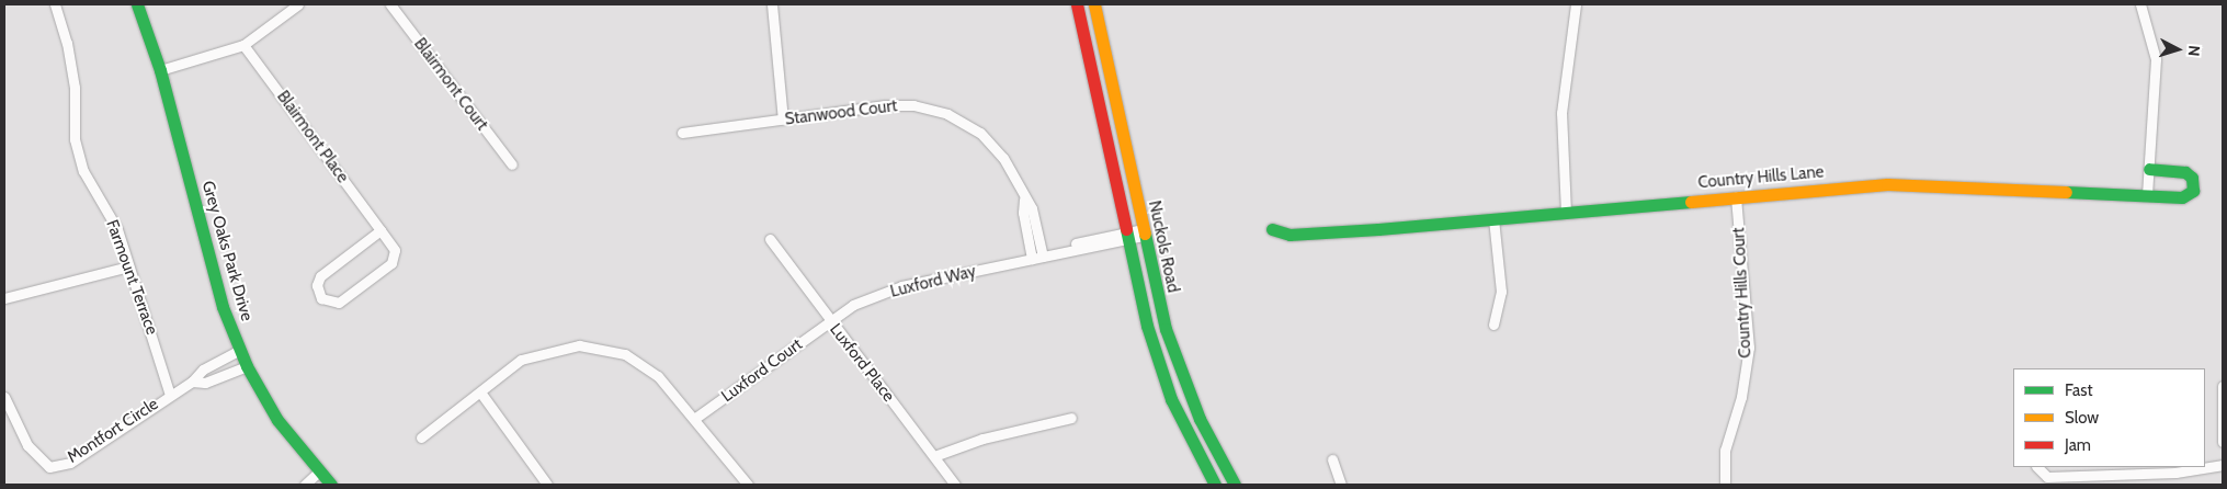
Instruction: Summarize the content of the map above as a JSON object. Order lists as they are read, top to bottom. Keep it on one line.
{"streets":{"street":["Blairmont Court","Stanwood Court","Blairmont Place","Country Hills Lane","Nuckols Road","Grey Oaks Park Drive","Farmount Terrace","Luxford Way","Country Hills Court","Luxford Place","Luxford Court","Montfort Circle"]},"crossings":[["Stanwood Court","Luxford Way"],["Country Hills Lane","Country Hills Court"],["Nuckols Road","Luxford Way"],["Grey Oaks Park Drive","Montfort Circle"],["Farmount Terrace","Montfort Circle"],["Luxford Way","Luxford Place"],["Luxford Way","Luxford Court"],["Luxford Place","Luxford Court"]],"legend":["Fast","Slow","Jam"],"north":"right"}
